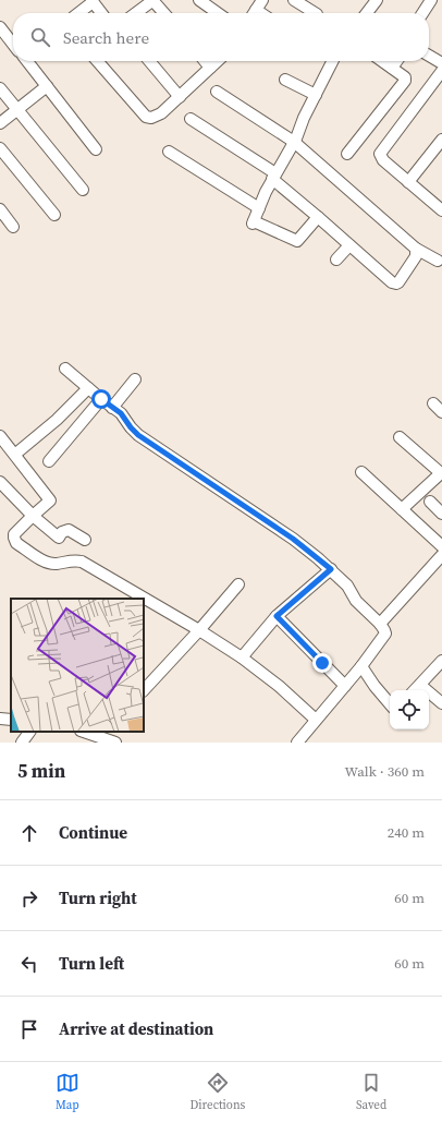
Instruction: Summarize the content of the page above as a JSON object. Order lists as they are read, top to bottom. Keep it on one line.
{"page":{"search":"Search here","heading":["5 min","Walk · 360 m"],"list":[["Continue","240 m"],["Turn right","60 m"],["Turn left","60 m"],"Arrive at destination"],"nav":["Map","Directions","Saved"]}}
